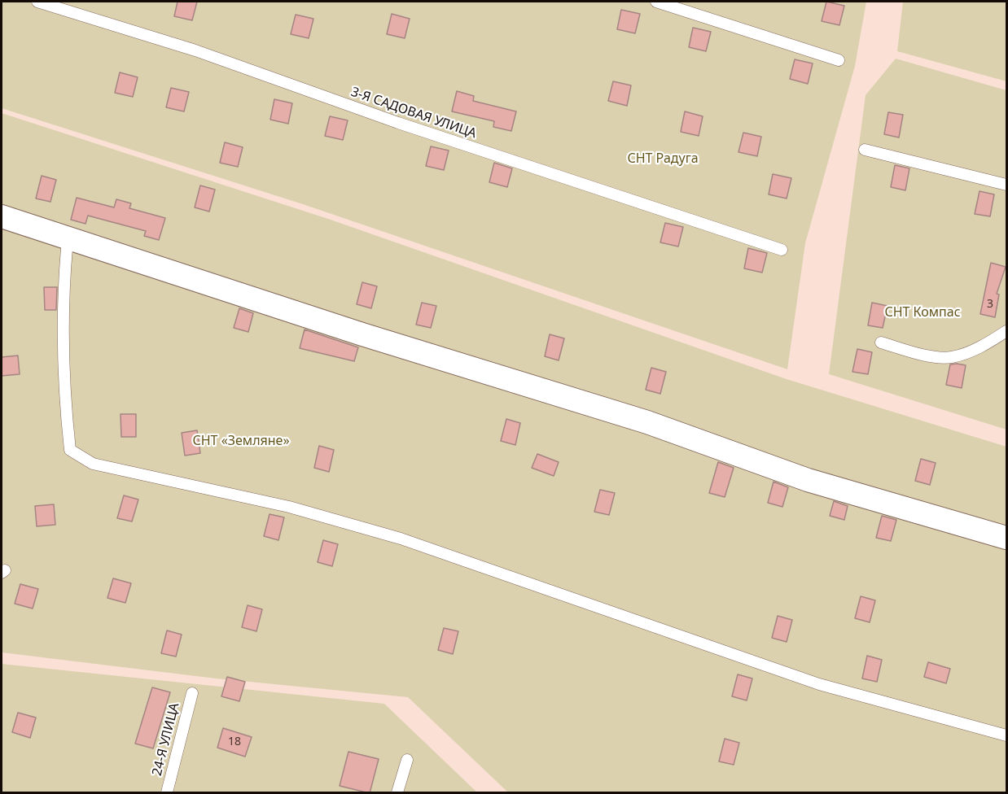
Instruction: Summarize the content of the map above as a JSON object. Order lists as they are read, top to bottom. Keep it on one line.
{"streets":{"lane":["3-Я САДОВАЯ УЛИЦА","24-Я УЛИЦА"]},"parks":["СНТ Радуга","СНТ Компас","СНТ «Земляне»"],"house_numbers":["3","18"]}
